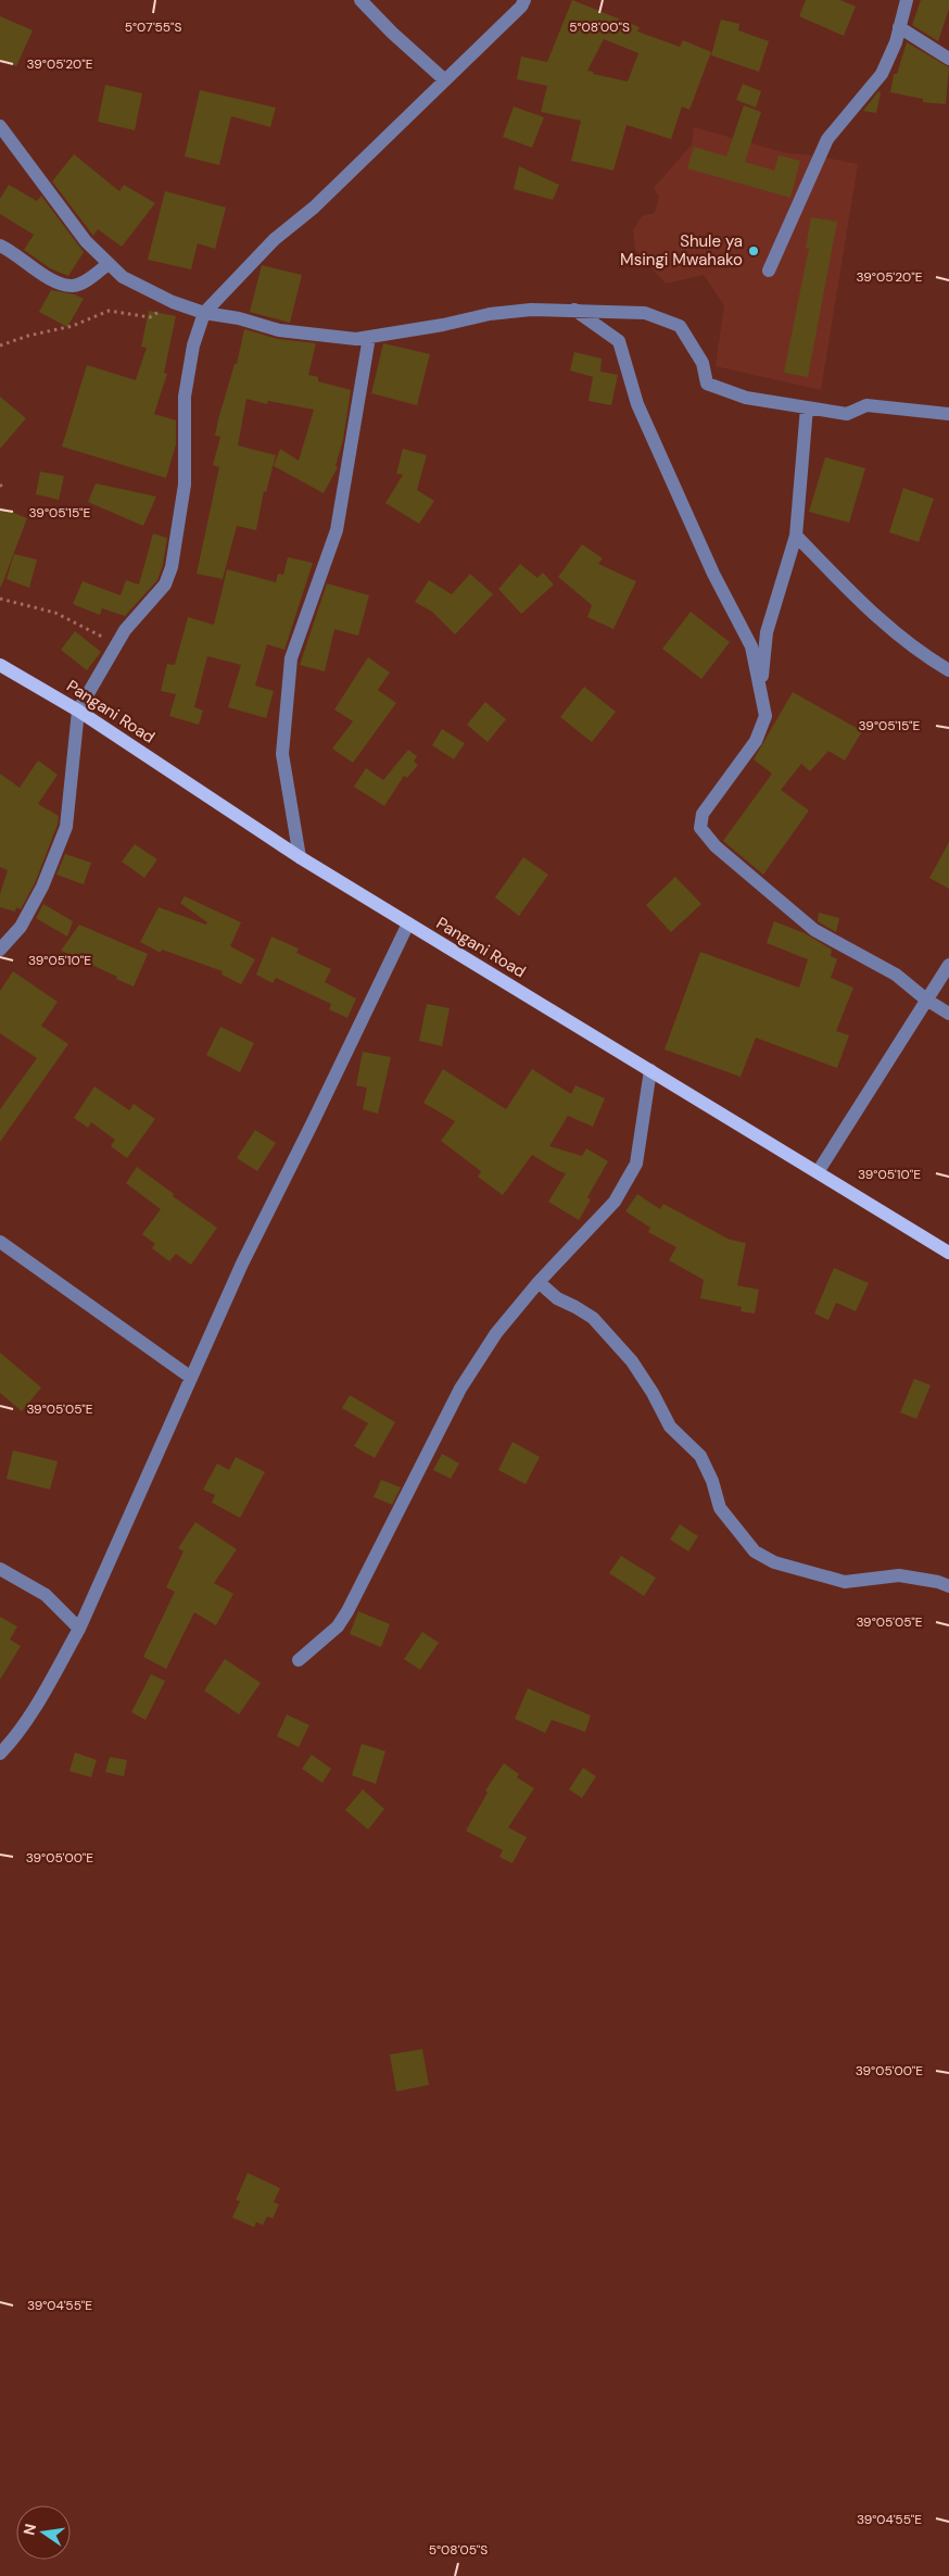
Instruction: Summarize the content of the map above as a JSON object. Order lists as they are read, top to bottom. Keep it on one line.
{"streets":{"main road":["Pangani Road"]},"places":["Shule ya Msingi Mwahako"],"north":"left","coordinates":["5°08'00\"S","5°07'55\"S","39°05'20\"E","39°05'15\"E","39°05'10\"E","39°05'05\"E","39°05'00\"E","39°04'55\"E","5°08'05\"S"]}
